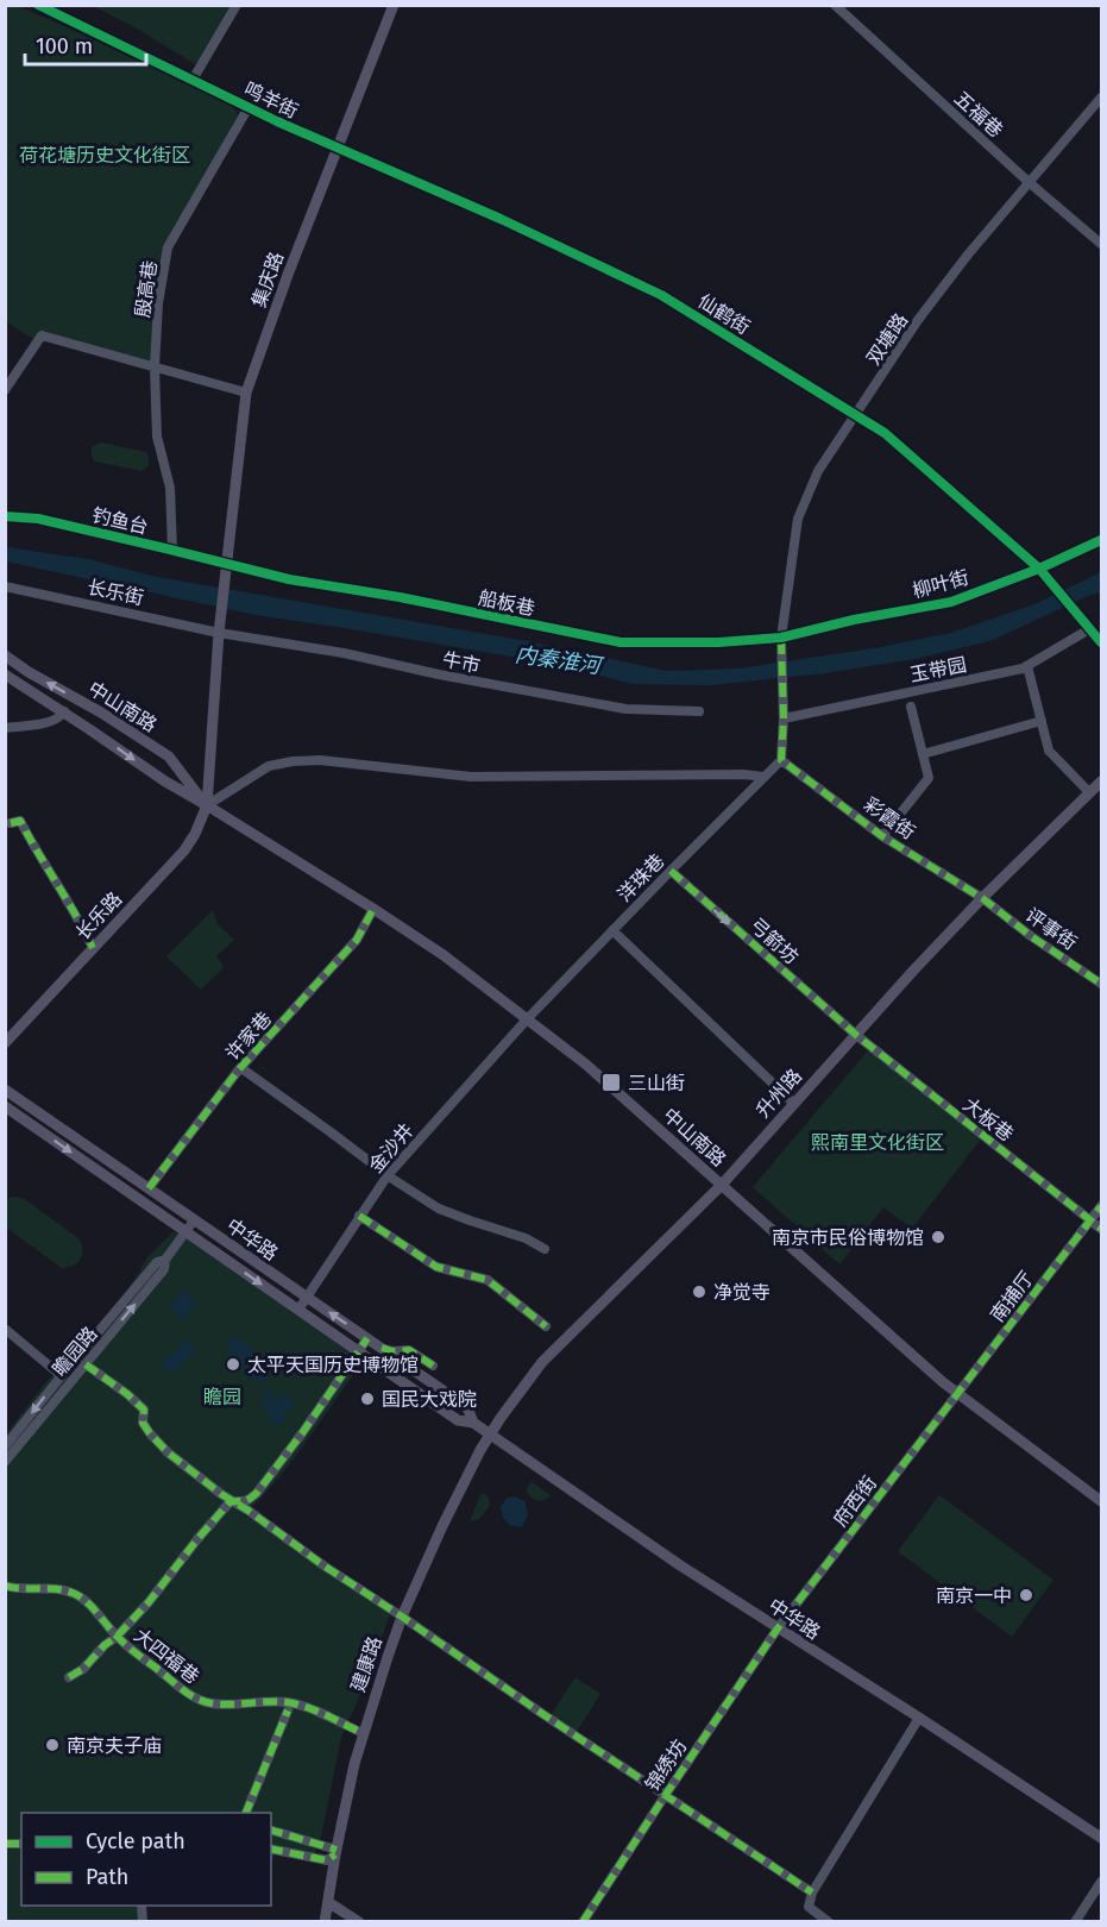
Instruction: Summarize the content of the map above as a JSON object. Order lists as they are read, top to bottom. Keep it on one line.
{"streets":{"main road":["集庆路","中山南路","长乐路","升州路","中华路","建康路"],"street":["鸣羊街","五福巷","殷高巷","仙鹤街","双塘路","钓鱼台","柳叶街","长乐街","船板巷","牛市","玉带园","彩霞街","洋珠巷","评事街","弓箭坊","许家巷","大板巷","金沙井","南捕厅","瞻园路","府西街","大四福巷","锦绣坊"]},"crossings":[["鸣羊街","集庆路"],["鸣羊街","殷高巷"],["鸣羊街","仙鹤街"],["五福巷","双塘路"],["集庆路","仙鹤街"],["集庆路","钓鱼台"],["集庆路","长乐街"],["集庆路","船板巷"],["集庆路","牛市"],["殷高巷","钓鱼台"],["仙鹤街","双塘路"],["仙鹤街","柳叶街"],["仙鹤街","玉带园"],["双塘路","柳叶街"],["双塘路","船板巷"],["双塘路","玉带园"],["钓鱼台","船板巷"],["柳叶街","船板巷"],["长乐街","牛市"],["中山南路","洋珠巷"],["中山南路","长乐路"],["中山南路","许家巷"],["中山南路","升州路"],["中山南路","金沙井"],["中山南路","南捕厅"],["中山南路","府西街"],["彩霞街","洋珠巷"],["彩霞街","评事街"],["彩霞街","升州路"],["洋珠巷","弓箭坊"],["洋珠巷","金沙井"],["评事街","升州路"],["弓箭坊","升州路"],["弓箭坊","大板巷"],["许家巷","中华路"],["升州路","大板巷"],["升州路","中华路"],["升州路","建康路"],["大板巷","南捕厅"],["金沙井","中华路"],["中华路","瞻园路"],["中华路","府西街"],["中华路","建康路"],["中华路","锦绣坊"],["南捕厅","府西街"],["府西街","锦绣坊"],["大四福巷","建康路"]],"one_way":["弓箭坊"],"water":["内秦淮河"],"parks":["荷花塘历史文化街区","熙南里文化街区","瞻园"],"places":{"transit":["三山街"],"other":["南京市民俗博物馆","净觉寺","太平天国历史博物馆","国民大戏院","南京一中","南京夫子庙"]},"legend":["Cycle path","Path"],"scale_bar":"100 m"}
